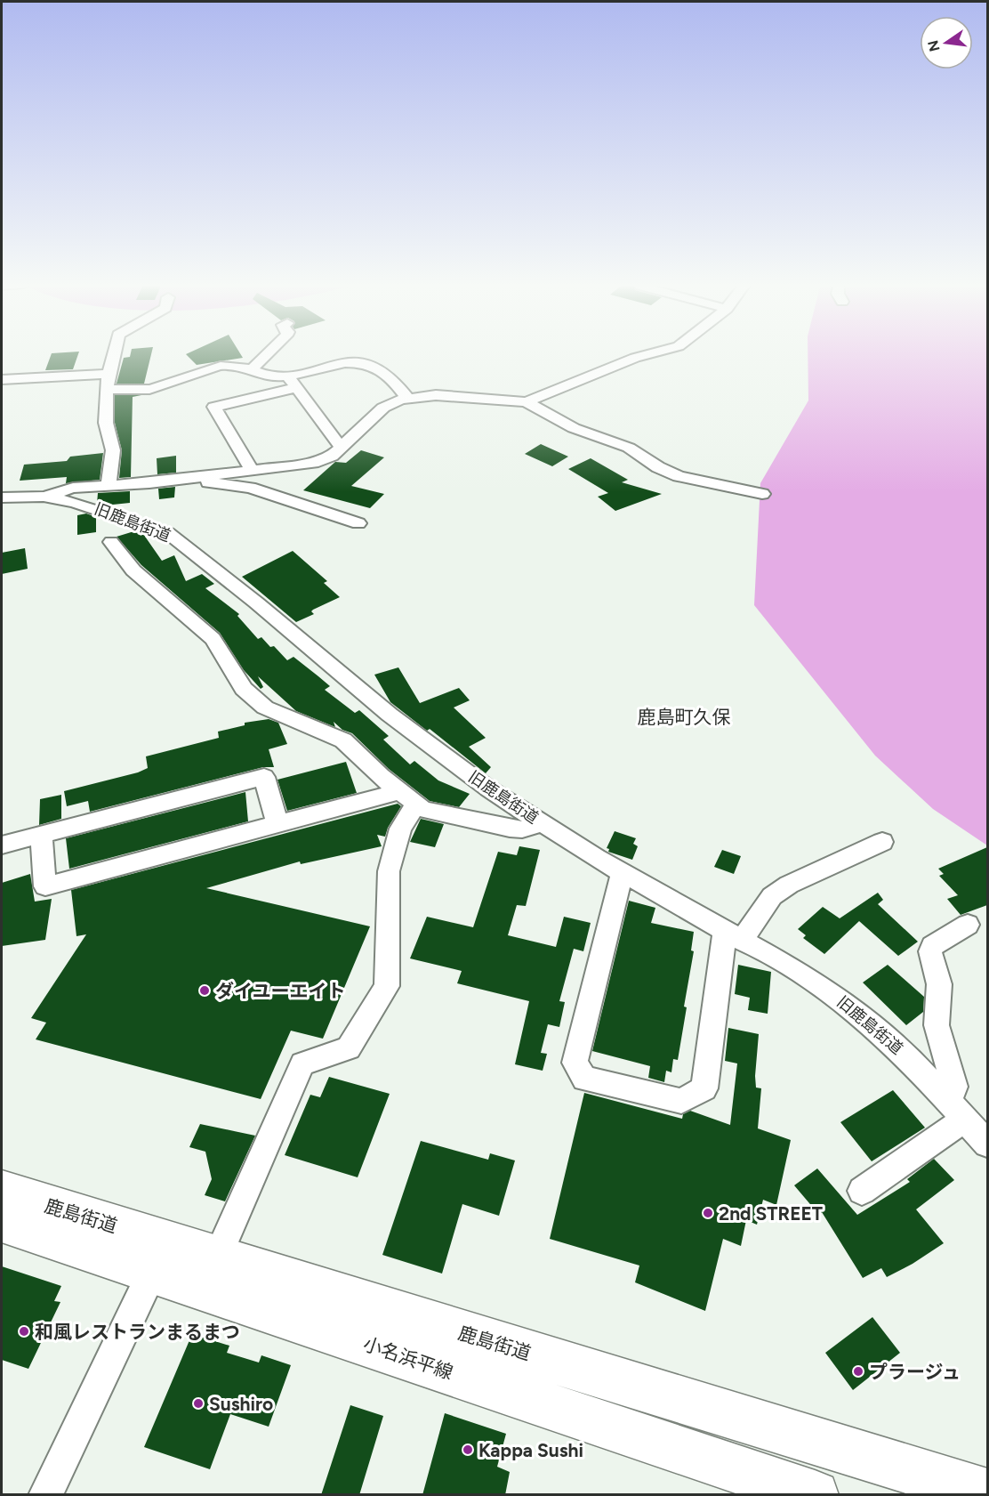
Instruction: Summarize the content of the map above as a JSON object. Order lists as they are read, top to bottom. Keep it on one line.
{"streets":{"main road":["鹿島街道","小名浜平線"],"street":["旧鹿島街道"]},"crossings":[["鹿島街道","小名浜平線"]],"districts":["鹿島町久保"],"places":["ダイユーエイト","2nd STREET","和風レストランまるまつ","プラージュ","Sushiro","Kappa Sushi"],"north":"left"}
